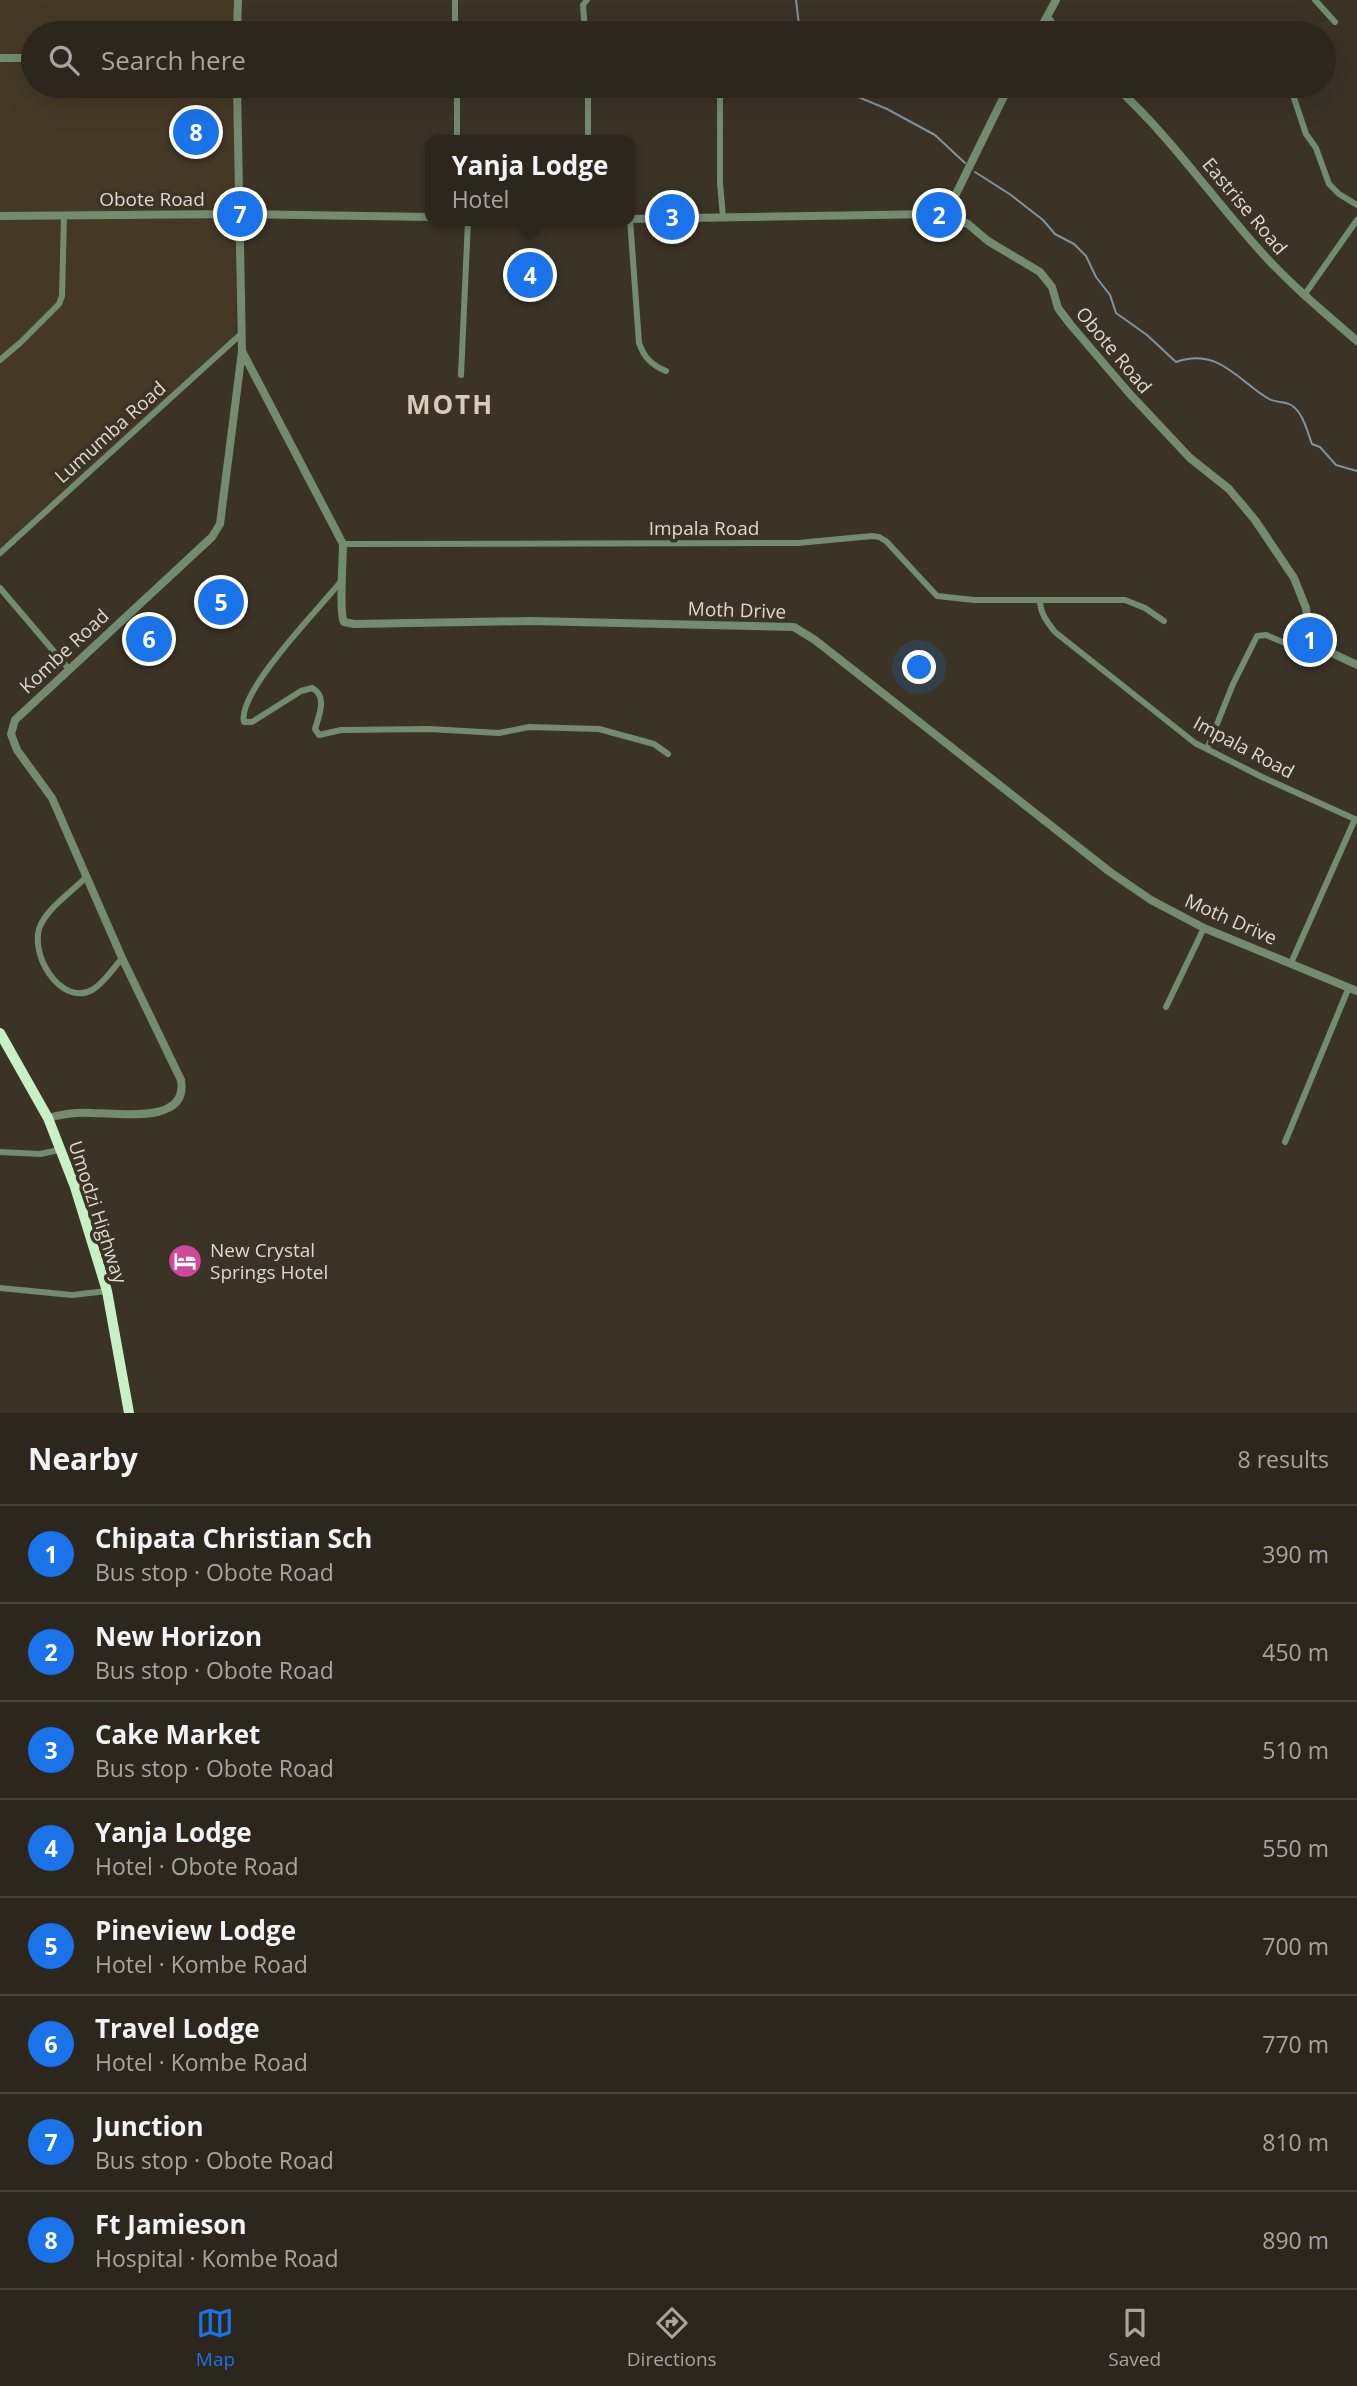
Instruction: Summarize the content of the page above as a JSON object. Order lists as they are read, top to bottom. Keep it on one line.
{"streets":{"highway":["Umodzi Highway"],"street":["Obote Road","Eastrise Road","Lumumba Road","Impala Road","Moth Drive","Kombe Road"]},"crossings":[["Obote Road","Kombe Road"],["Lumumba Road","Kombe Road"],["Impala Road","Moth Drive"],["Moth Drive","Kombe Road"],["Kombe Road","Umodzi Highway"]],"districts":["MOTH"],"places":{"hotel":["New Crystal Springs Hotel"]},"page":{"search":"Search here","pins":["8","7","2","3","4","5","6","1"],"popup":["Yanja Lodge","Hotel"],"heading":["Nearby","8 results"],"list":[{"mark":"1","name":"Chipata Christian Sch","note":"Bus stop · Obote Road","value":"390 m"},{"mark":"2","name":"New Horizon","note":"Bus stop · Obote Road","value":"450 m"},{"mark":"3","name":"Cake Market","note":"Bus stop · Obote Road","value":"510 m"},{"mark":"4","name":"Yanja Lodge","note":"Hotel · Obote Road","value":"550 m"},{"mark":"5","name":"Pineview Lodge","note":"Hotel · Kombe Road","value":"700 m"},{"mark":"6","name":"Travel Lodge","note":"Hotel · Kombe Road","value":"770 m"},{"mark":"7","name":"Junction","note":"Bus stop · Obote Road","value":"810 m"},{"mark":"8","name":"Ft Jamieson","note":"Hospital · Kombe Road","value":"890 m"}],"nav":["Map","Directions","Saved"]}}
